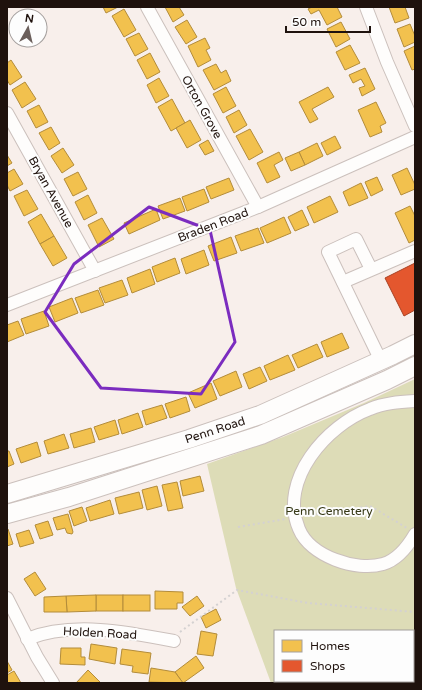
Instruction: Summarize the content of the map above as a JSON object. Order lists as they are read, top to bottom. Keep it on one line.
{"streets":{"highway":["Penn Road"],"street":["Orton Grove","Bryan Avenue","Braden Road","Holden Road"]},"crossings":[["Orton Grove","Braden Road"],["Bryan Avenue","Braden Road"]],"parks":["Penn Cemetery"],"legend":["Homes","Shops"],"scale_bar":"50 m","north":"top"}
